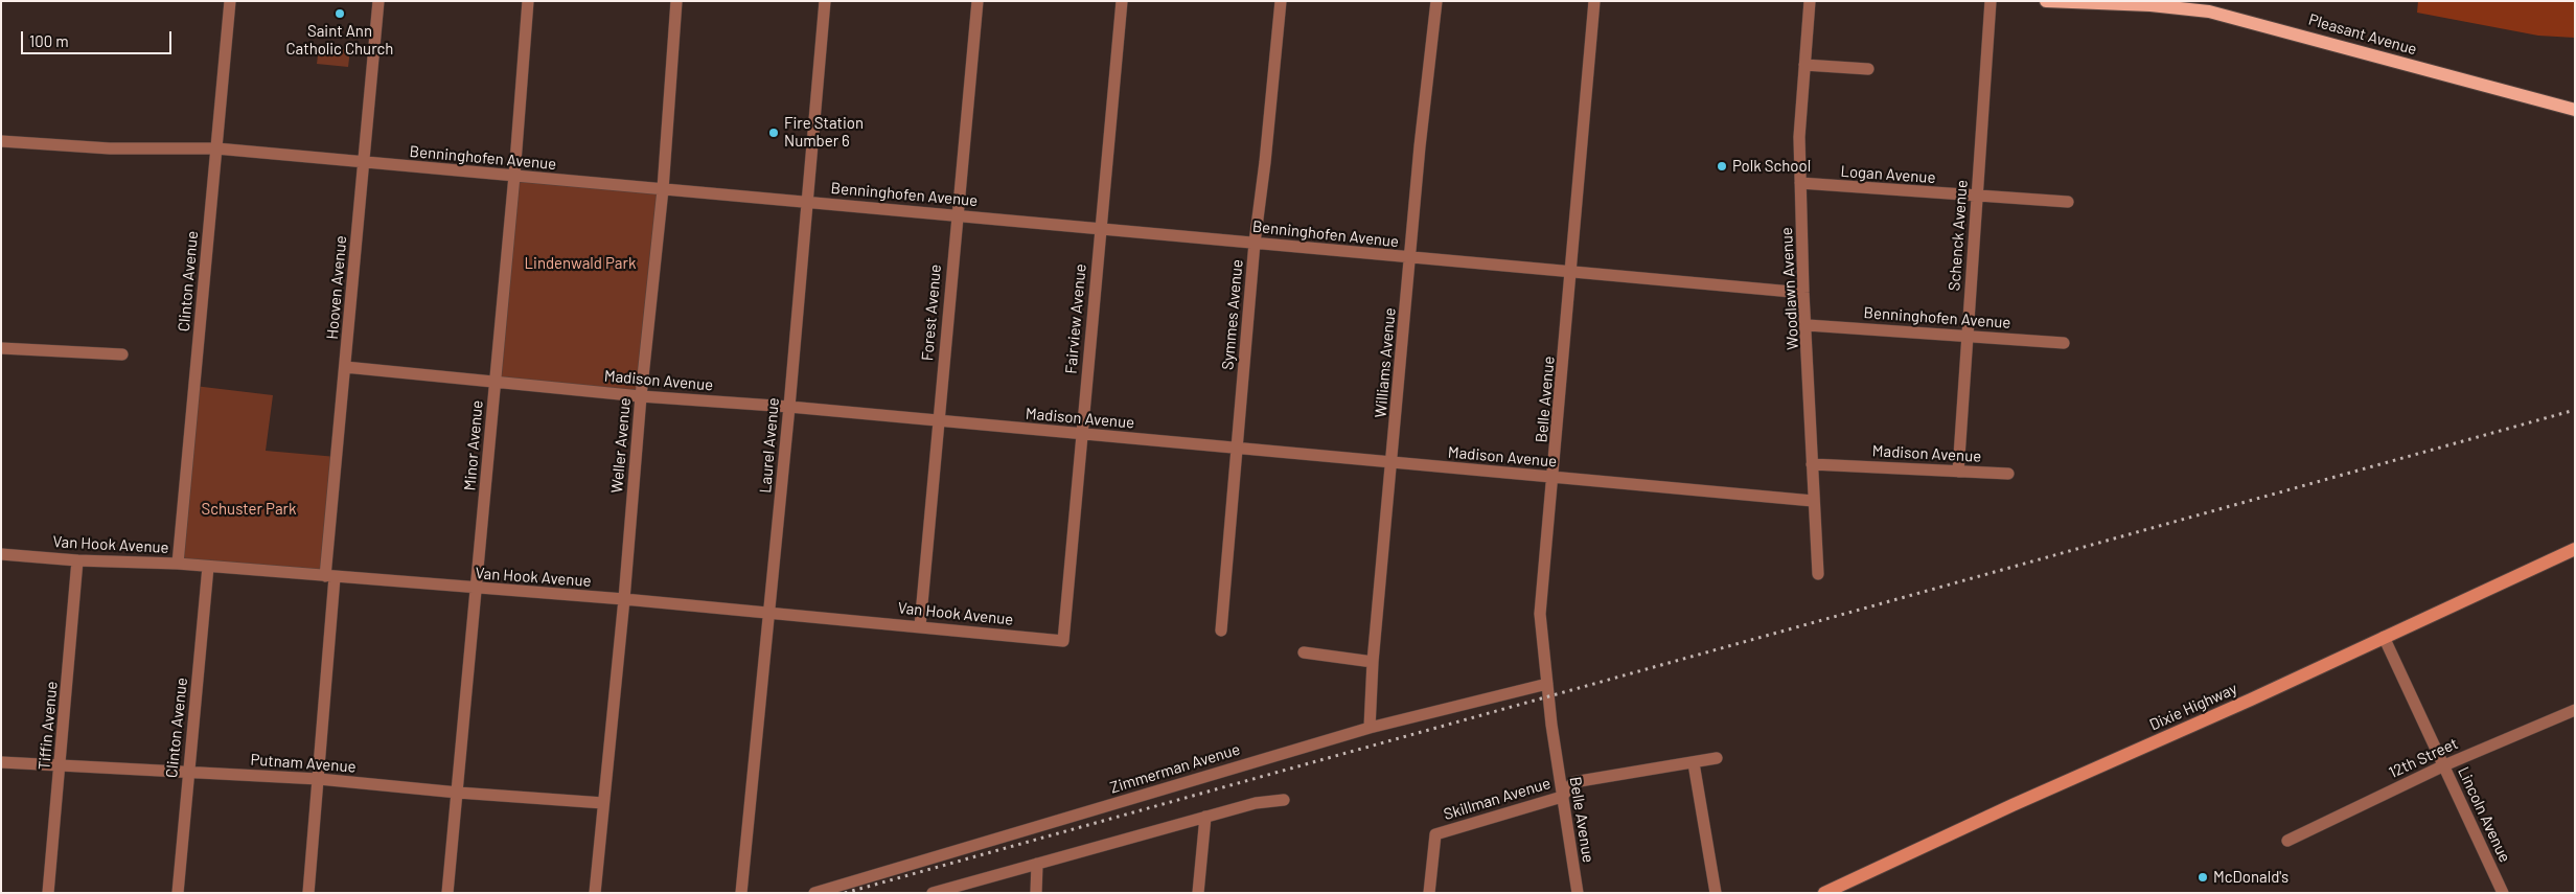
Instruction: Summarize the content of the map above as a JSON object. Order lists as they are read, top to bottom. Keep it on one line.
{"streets":{"main road":["Pleasant Avenue"],"street":["Benninghofen Avenue","Logan Avenue","Schenck Avenue","Clinton Avenue","Hooven Avenue","Woodlawn Avenue","Forest Avenue","Symmes Avenue","Fairview Avenue","Williams Avenue","Madison Avenue","Belle Avenue","Minor Avenue","Weller Avenue","Laurel Avenue","Van Hook Avenue","Dixie Highway","Tiffin Avenue","12th Street","Putnam Avenue","Zimmerman Avenue","Skillman Avenue","Lincoln Avenue"]},"crossings":[["Benninghofen Avenue","Schenck Avenue"],["Benninghofen Avenue","Clinton Avenue"],["Benninghofen Avenue","Hooven Avenue"],["Benninghofen Avenue","Woodlawn Avenue"],["Benninghofen Avenue","Forest Avenue"],["Benninghofen Avenue","Symmes Avenue"],["Benninghofen Avenue","Fairview Avenue"],["Benninghofen Avenue","Williams Avenue"],["Benninghofen Avenue","Belle Avenue"],["Benninghofen Avenue","Minor Avenue"],["Benninghofen Avenue","Weller Avenue"],["Benninghofen Avenue","Laurel Avenue"],["Logan Avenue","Schenck Avenue"],["Logan Avenue","Woodlawn Avenue"],["Schenck Avenue","Madison Avenue"],["Clinton Avenue","Van Hook Avenue"],["Clinton Avenue","Putnam Avenue"],["Hooven Avenue","Madison Avenue"],["Hooven Avenue","Van Hook Avenue"],["Hooven Avenue","Putnam Avenue"],["Woodlawn Avenue","Madison Avenue"],["Forest Avenue","Madison Avenue"],["Forest Avenue","Van Hook Avenue"],["Symmes Avenue","Madison Avenue"],["Fairview Avenue","Madison Avenue"],["Fairview Avenue","Van Hook Avenue"],["Williams Avenue","Madison Avenue"],["Williams Avenue","Zimmerman Avenue"],["Madison Avenue","Belle Avenue"],["Madison Avenue","Minor Avenue"],["Madison Avenue","Weller Avenue"],["Madison Avenue","Laurel Avenue"],["Belle Avenue","Zimmerman Avenue"],["Belle Avenue","Skillman Avenue"],["Minor Avenue","Van Hook Avenue"],["Minor Avenue","Putnam Avenue"],["Weller Avenue","Van Hook Avenue"],["Weller Avenue","Putnam Avenue"],["Laurel Avenue","Van Hook Avenue"],["Van Hook Avenue","Tiffin Avenue"],["Dixie Highway","Lincoln Avenue"],["Tiffin Avenue","Putnam Avenue"],["12th Street","Lincoln Avenue"]],"parks":["Lindenwald Park","Schuster Park"],"places":["Saint Ann Catholic Church","Fire Station Number 6","Polk School","McDonald's"],"scale_bar":"100 m"}
